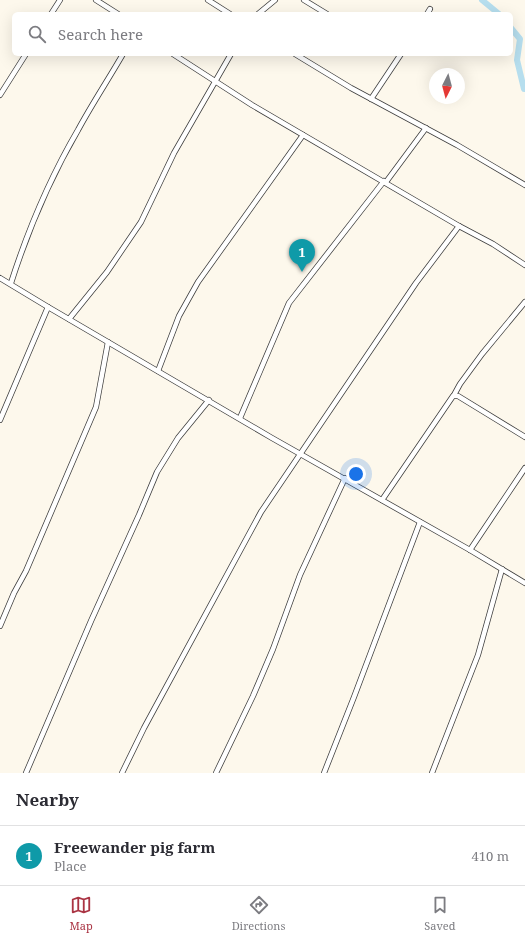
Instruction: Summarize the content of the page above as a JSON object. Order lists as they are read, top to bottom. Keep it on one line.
{"north":"bottom","page":{"search":"Search here","pins":"1","heading":"Nearby","list":[{"mark":"1","name":"Freewander pig farm","note":"Place","value":"410 m"}],"nav":["Map","Directions","Saved"]}}
